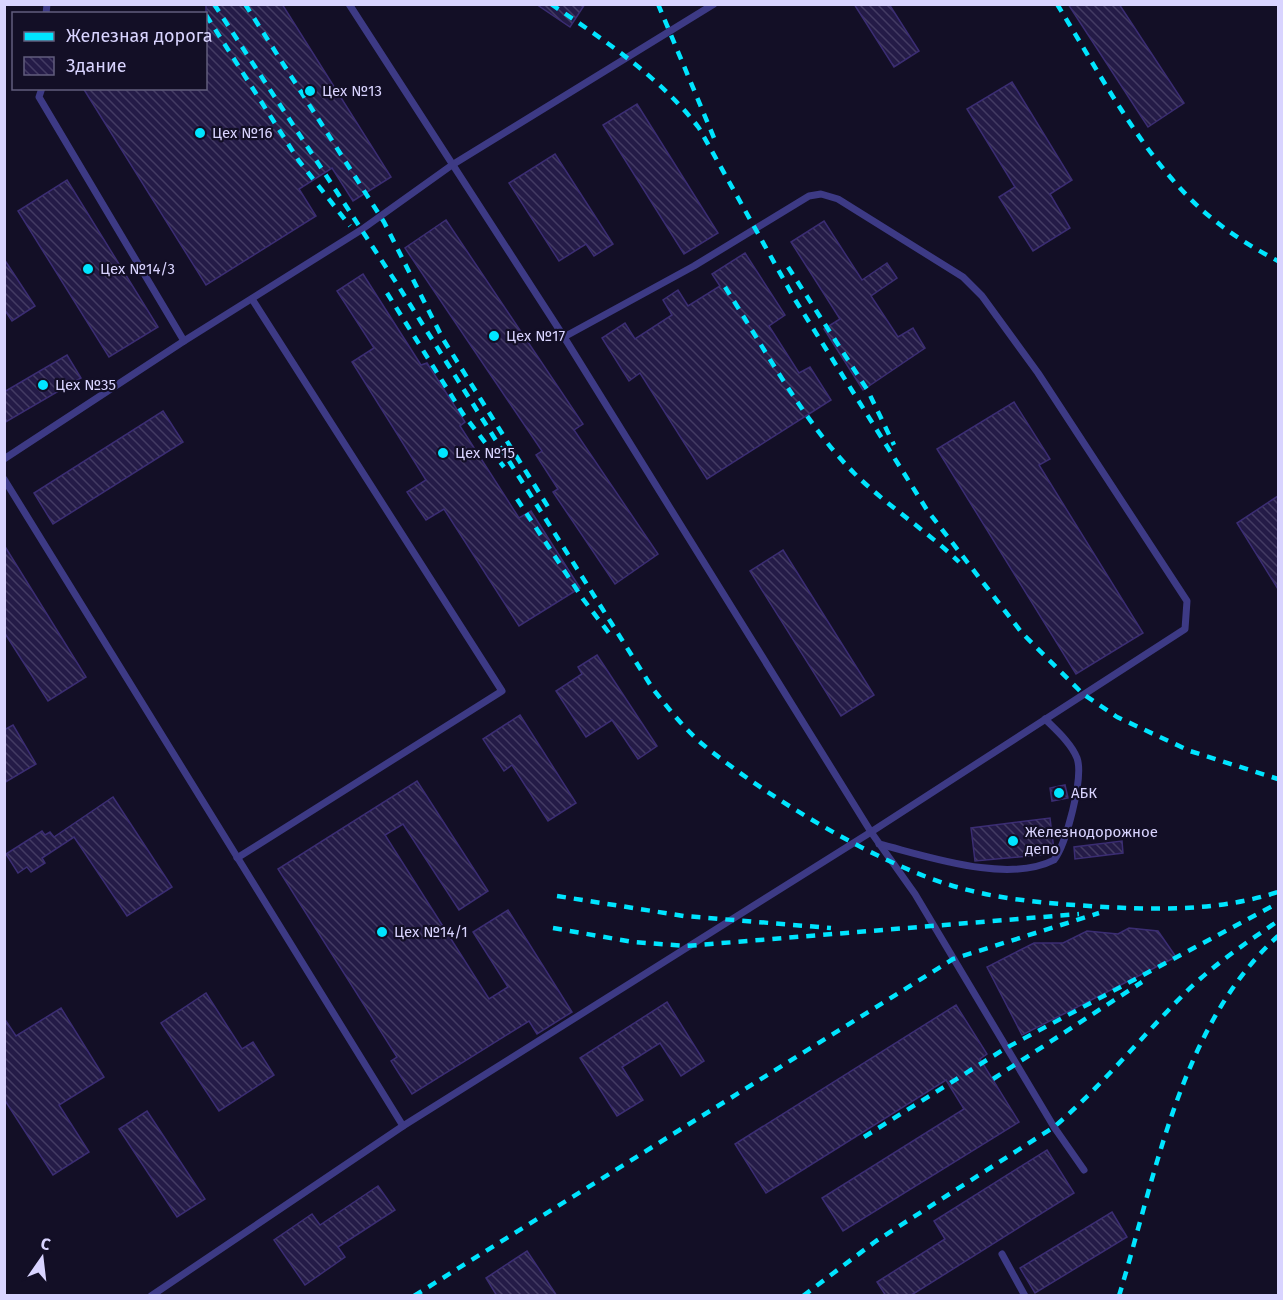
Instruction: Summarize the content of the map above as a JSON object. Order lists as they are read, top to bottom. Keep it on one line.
{"places":["Цех №13","Цех №16","Цех №14/3","Цех №17","Цех №35","Цех №15","АБК","Железнодорожное депо","Цех №14/1"],"legend":["Железная дорога","Здание"],"north":"top"}
